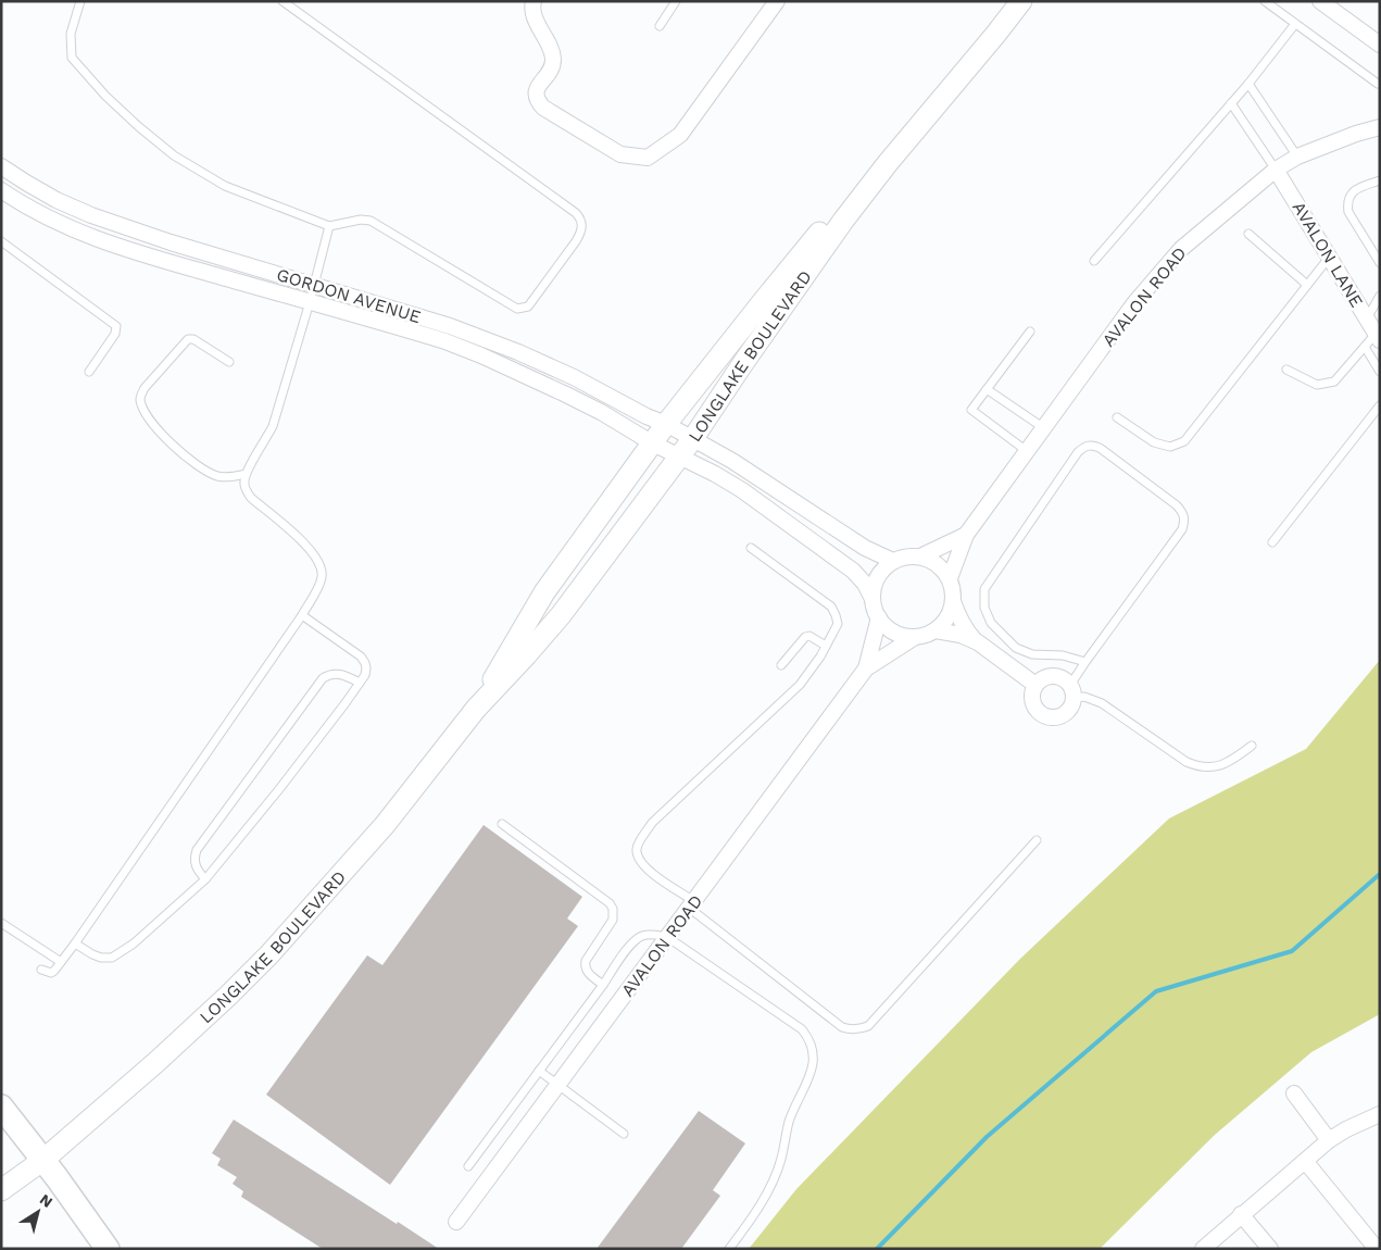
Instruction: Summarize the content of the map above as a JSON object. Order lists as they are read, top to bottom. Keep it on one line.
{"streets":{"main road":["LONGLAKE BOULEVARD"],"street":["AVALON LANE","GORDON AVENUE","AVALON ROAD"]},"crossings":[["AVALON LANE","AVALON ROAD"],["GORDON AVENUE","AVALON ROAD"],["GORDON AVENUE","LONGLAKE BOULEVARD"]],"north":"top right"}
